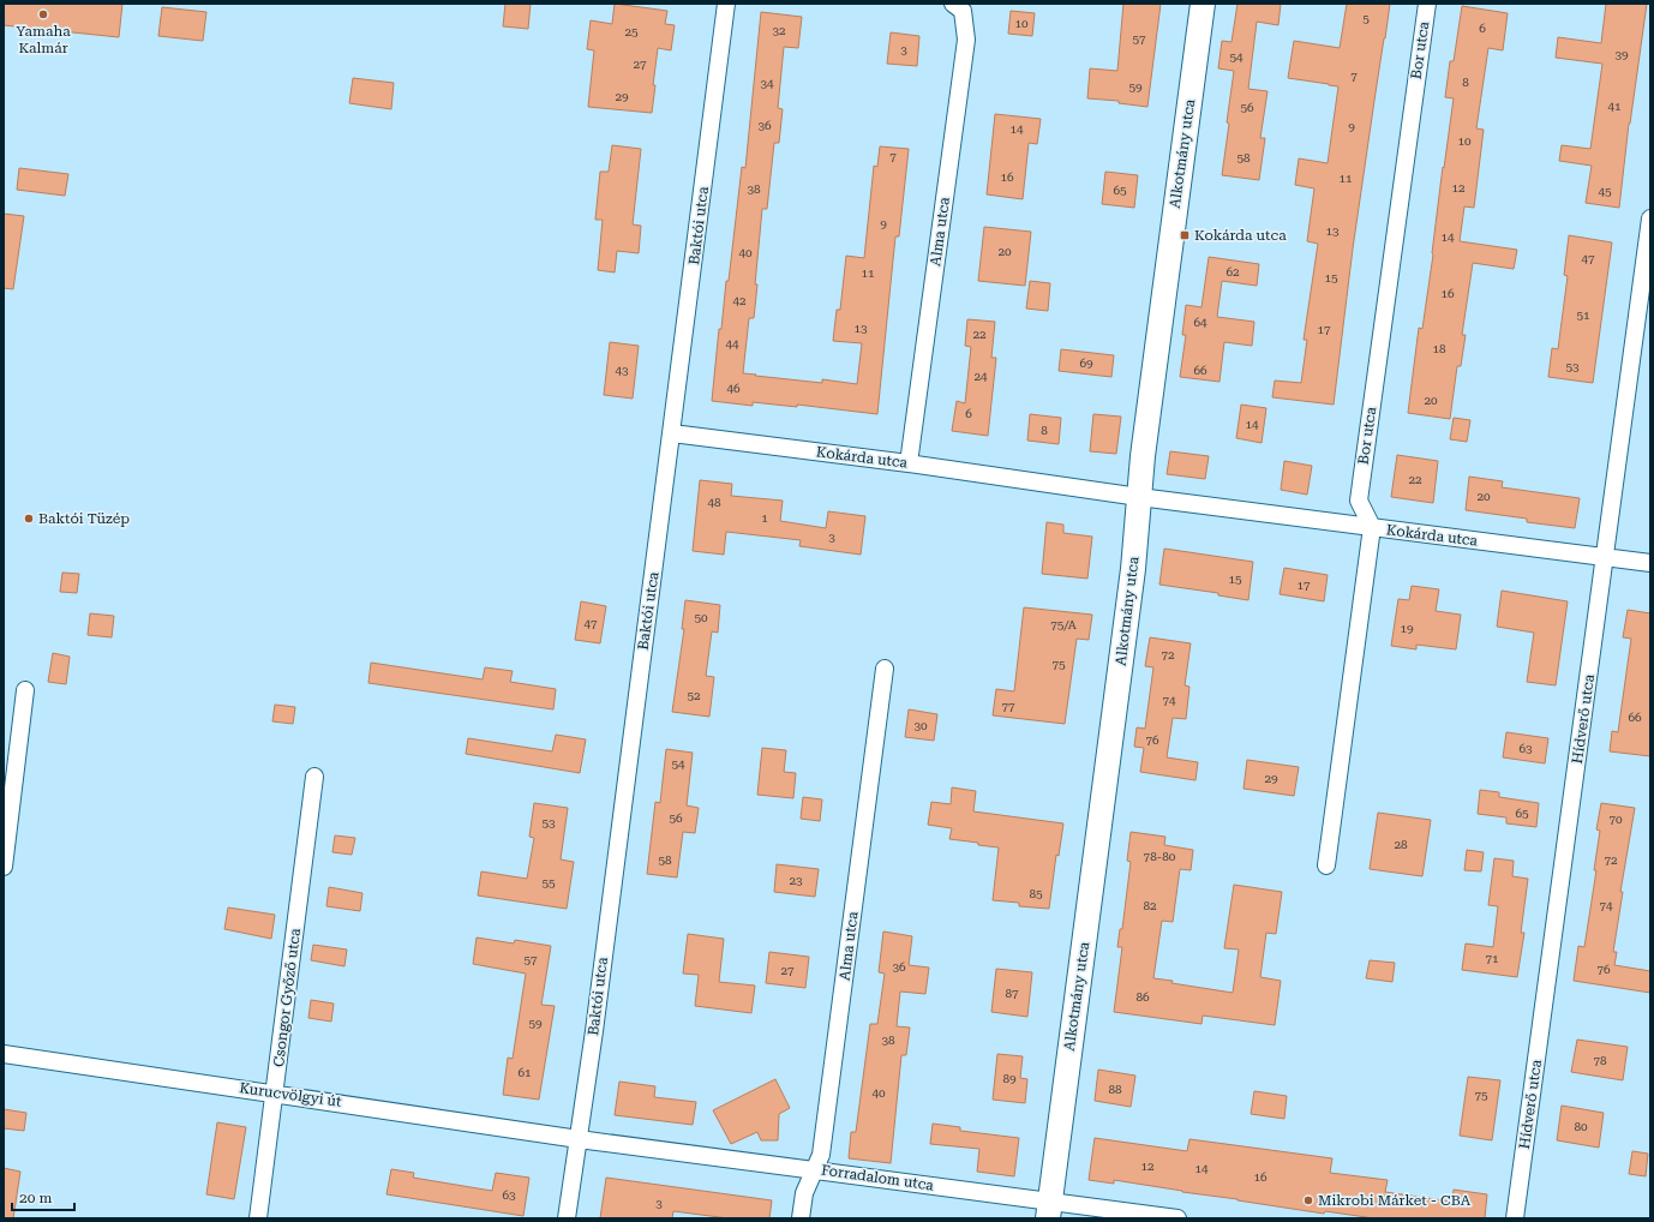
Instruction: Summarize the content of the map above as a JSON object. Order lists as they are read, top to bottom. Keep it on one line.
{"streets":{"street":["Bor utca","Alkotmány utca","Baktói utca","Alma utca","Kokárda utca","Hídverő utca","Csongor Győző utca","Kurucvölgyi út","Forradalom utca"]},"crossings":[["Bor utca","Kokárda utca"],["Alkotmány utca","Kokárda utca"],["Alkotmány utca","Forradalom utca"],["Baktói utca","Kokárda utca"],["Baktói utca","Kurucvölgyi út"],["Baktói utca","Forradalom utca"],["Alma utca","Kokárda utca"],["Alma utca","Forradalom utca"],["Kokárda utca","Hídverő utca"],["Csongor Győző utca","Kurucvölgyi út"],["Kurucvölgyi út","Forradalom utca"]],"places":{"other":["Yamaha Kalmár","Baktói Tüzép","Mikrobi Márket - CBA"],"transit":["Kokárda utca"]},"house_numbers":["5","10","6","32","25","57","3","39","54","27","7","8","34","59","29","41","56","36","9","14","10","7","58","16","11","12","38","65","45","9","13","14","20","40","47","62","11","15","16","42","51","64","13","17","22","44","18","69","53","43","66","24","46","20","6","14","8","22","20","48","1","3","15","17","50","47","75/A","19","72","75","52","74","77","66","30","76","63","54","29","65","56","70","53","28","78-80","58","72","23","55","85","82","74","71","57","36","76","27","87","86","59","38","78","61","89","88","40","75","80","12","14","16","63","3"],"scale_bar":"20 m"}
